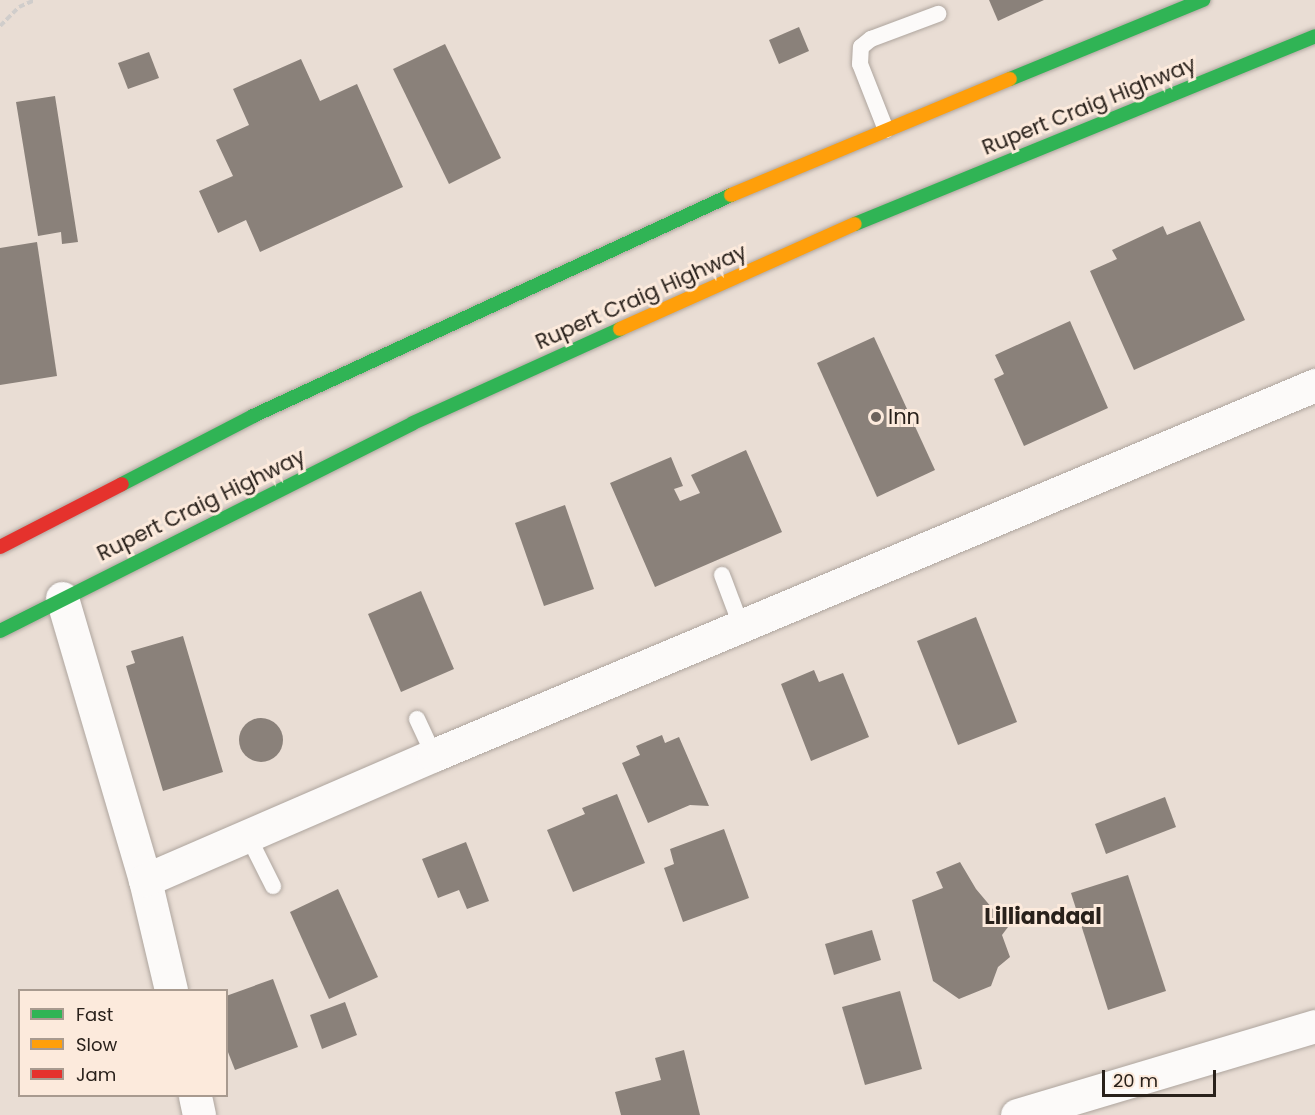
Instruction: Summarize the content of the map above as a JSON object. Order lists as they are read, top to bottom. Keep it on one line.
{"streets":{"main road":["Rupert Craig Highway"]},"districts":["Lilliandaal"],"places":["Inn"],"legend":["Fast","Slow","Jam"],"scale_bar":"20 m"}
